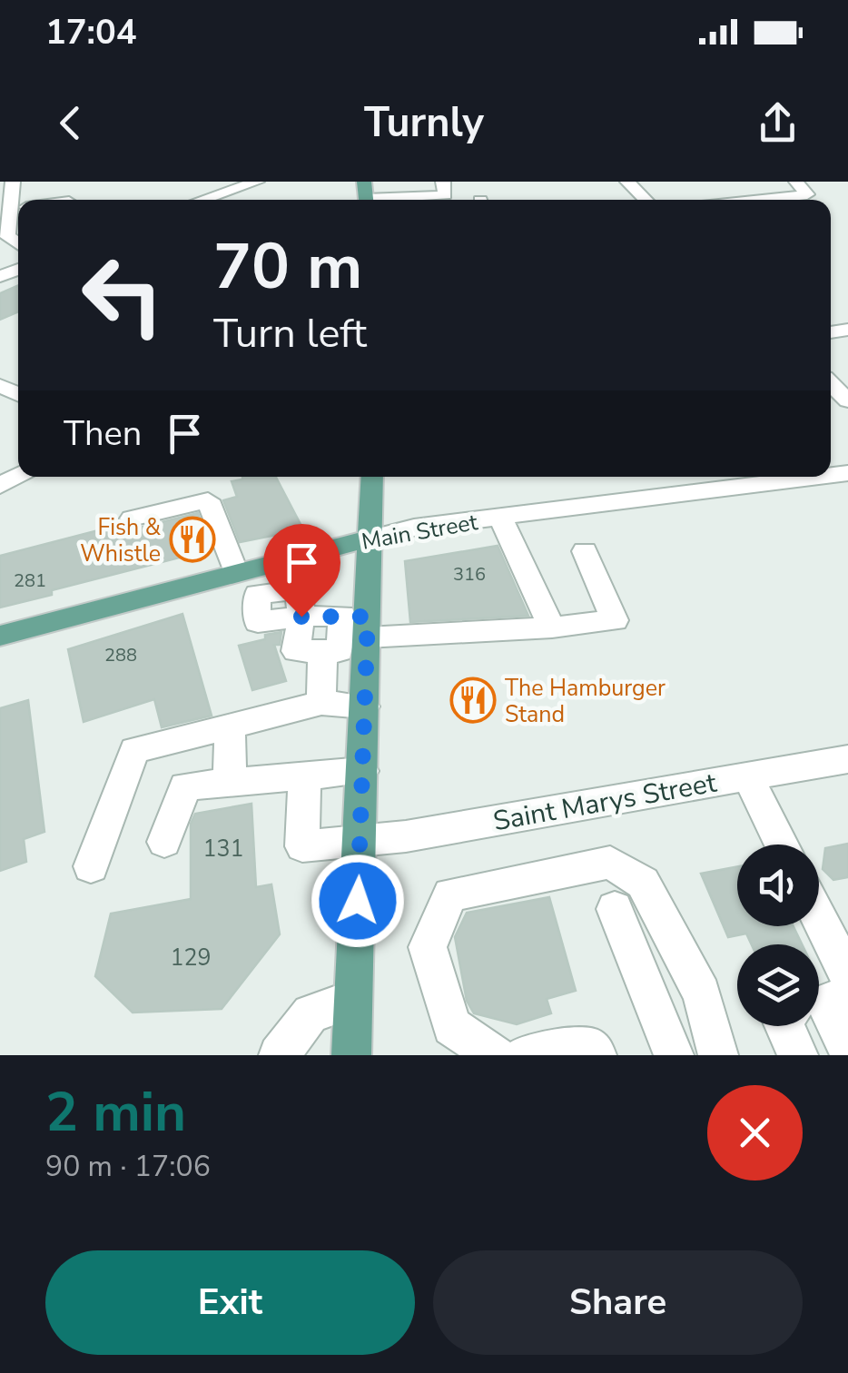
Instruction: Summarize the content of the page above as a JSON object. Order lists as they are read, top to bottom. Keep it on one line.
{"streets":{"main road":["Main Street"],"street":["Saint Marys Street"]},"places":{"restaurant":["Fish & Whistle","The Hamburger Stand"]},"house_numbers":["316","281","288","131","129"],"page":{"status":"17:04","header":"Turnly","turn":["70 m","Turn left"],"then":"Then","heading":["2 min","90 m · 17:06"],"buttons":["Exit","Share"]}}
